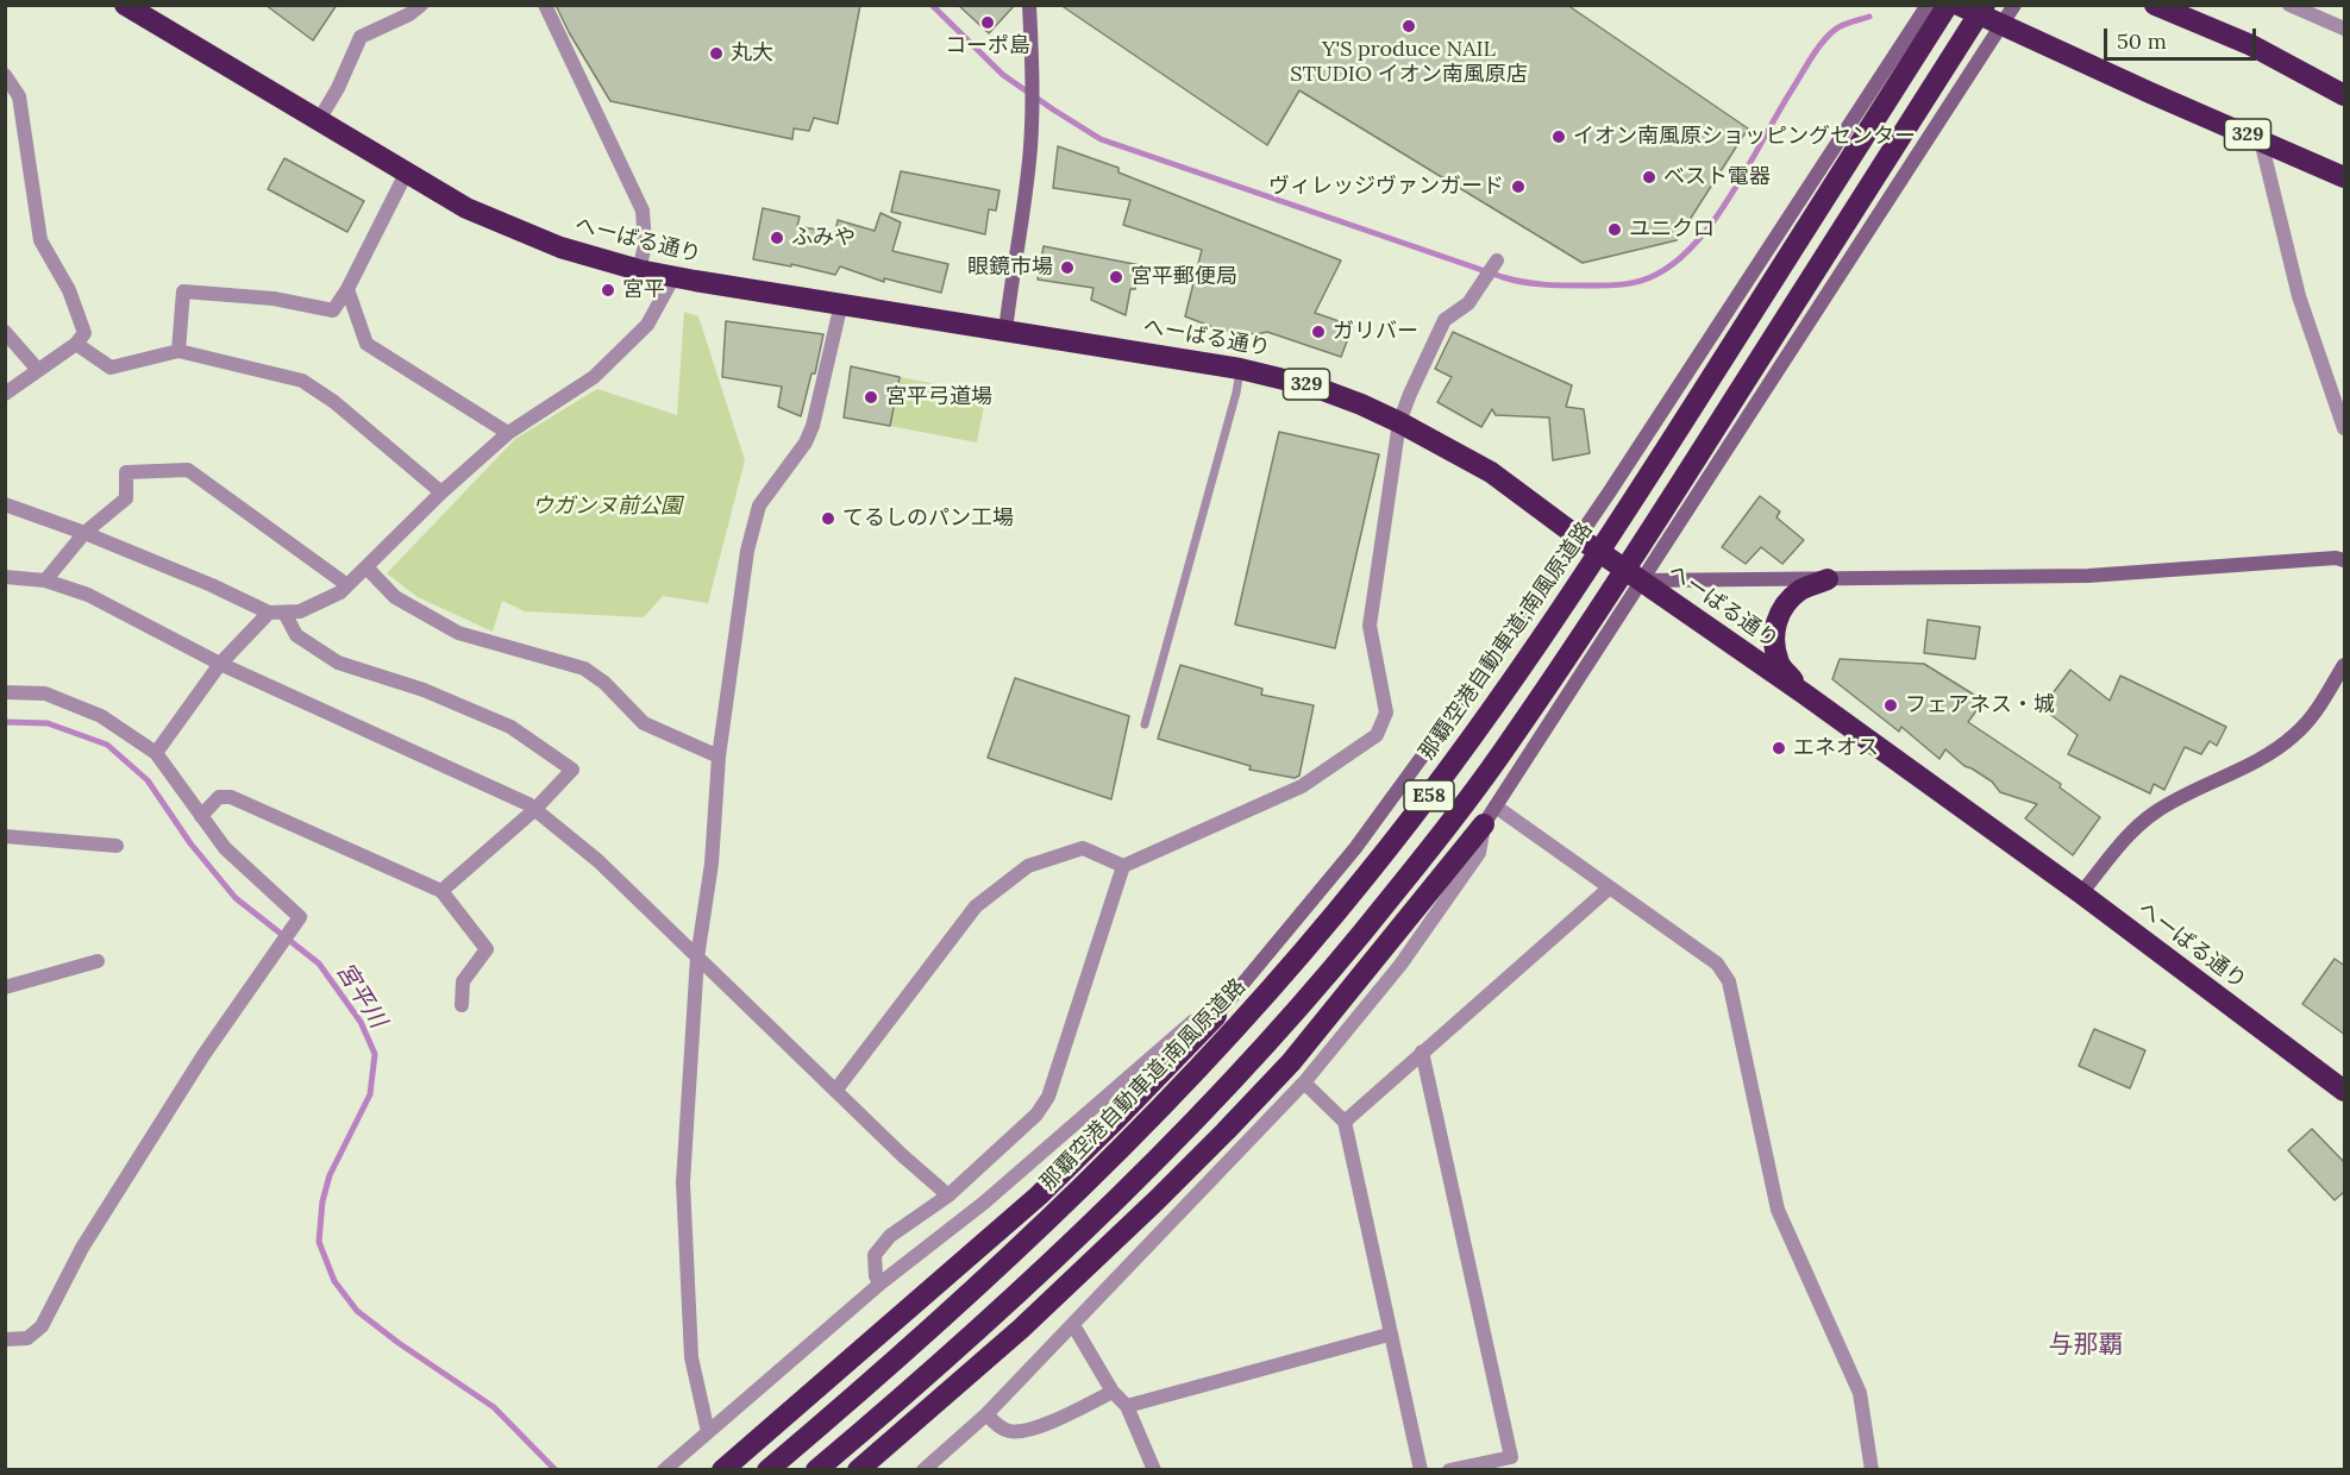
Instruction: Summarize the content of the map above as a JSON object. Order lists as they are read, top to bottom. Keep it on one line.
{"streets":{"highway":["329","へーばる通り","那覇空港自動車道;南風原道路","E58"]},"districts":["与那覇"],"water":["宮平川"],"parks":["ウガンヌ前公園"],"places":["コーポ島","Y'S produce NAIL STUDIO イオン南風原店","丸大","イオン南風原ショッピングセンター","ベスト電器","ヴィレッジヴァンガード","ユニクロ","ふみや","眼鏡市場","宮平郵便局","宮平","ガリバー","宮平弓道場","てるしのパン工場","フェアネス・城","エネオス"],"scale_bar":"50 m"}
